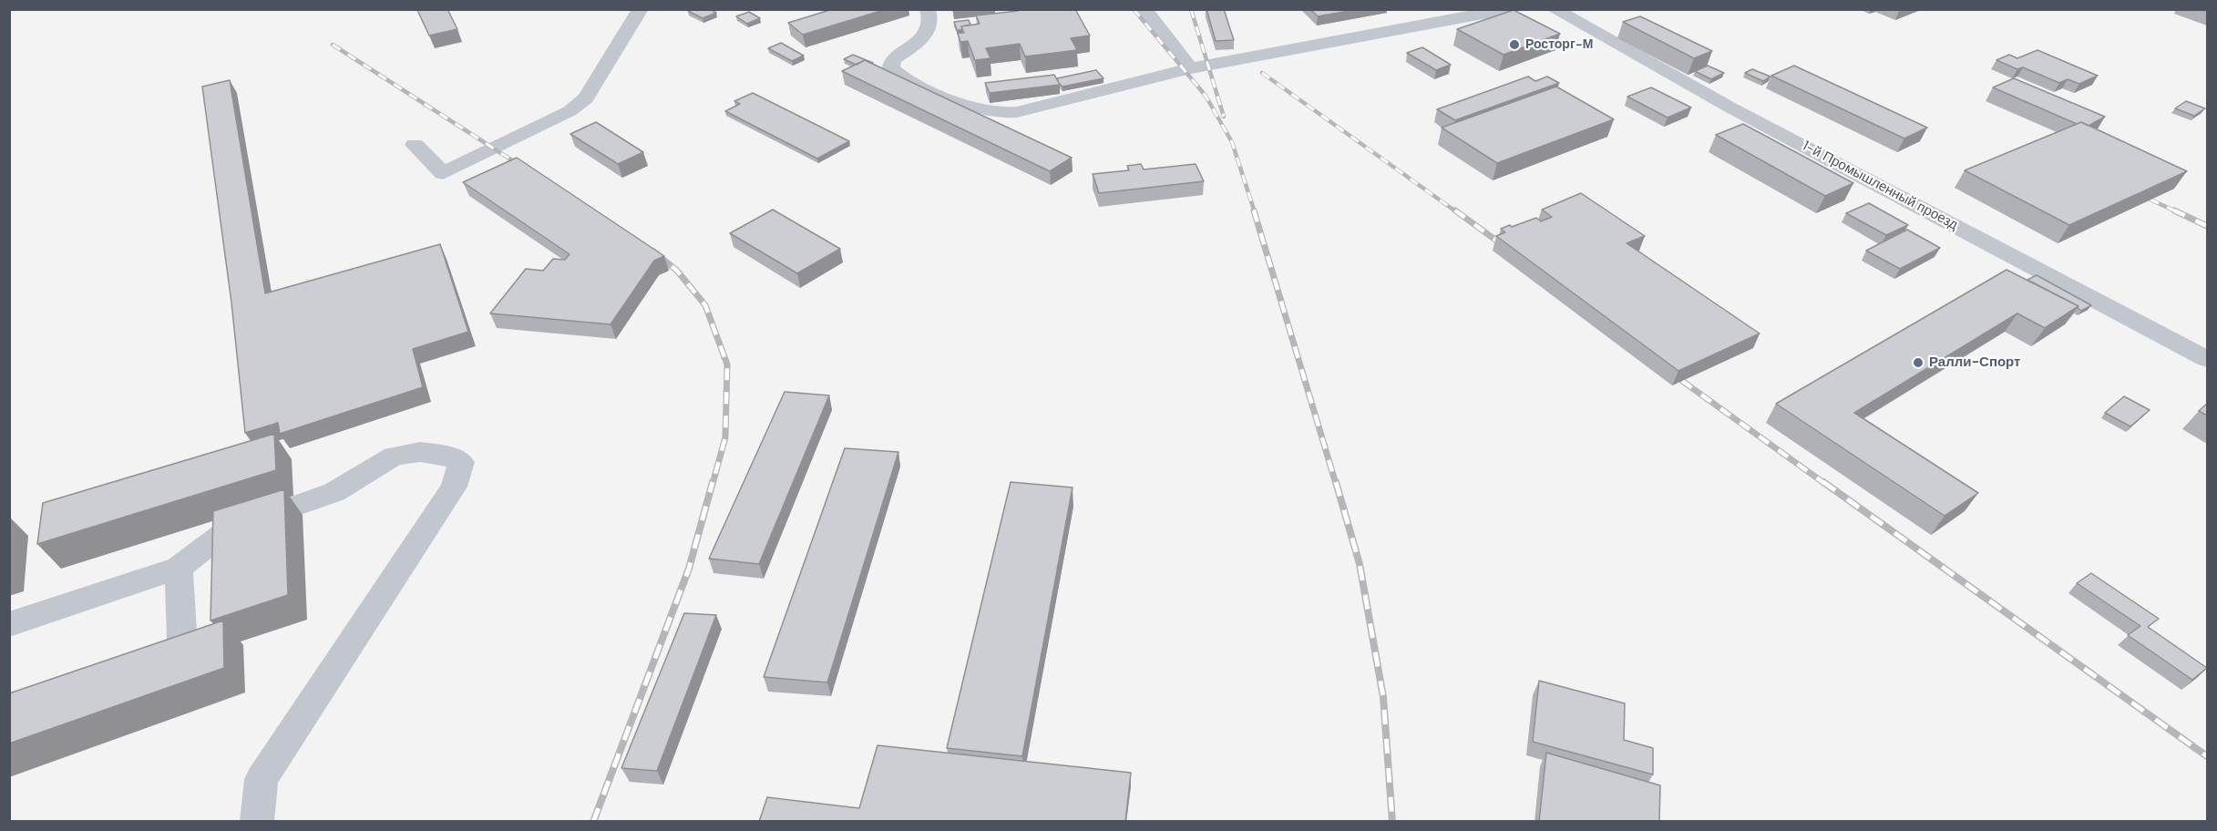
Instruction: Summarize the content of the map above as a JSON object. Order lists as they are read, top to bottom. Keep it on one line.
{"streets":{"street":["1-й Промышленный проезд"]},"places":["Росторг-М","Ралли-Спорт"]}
